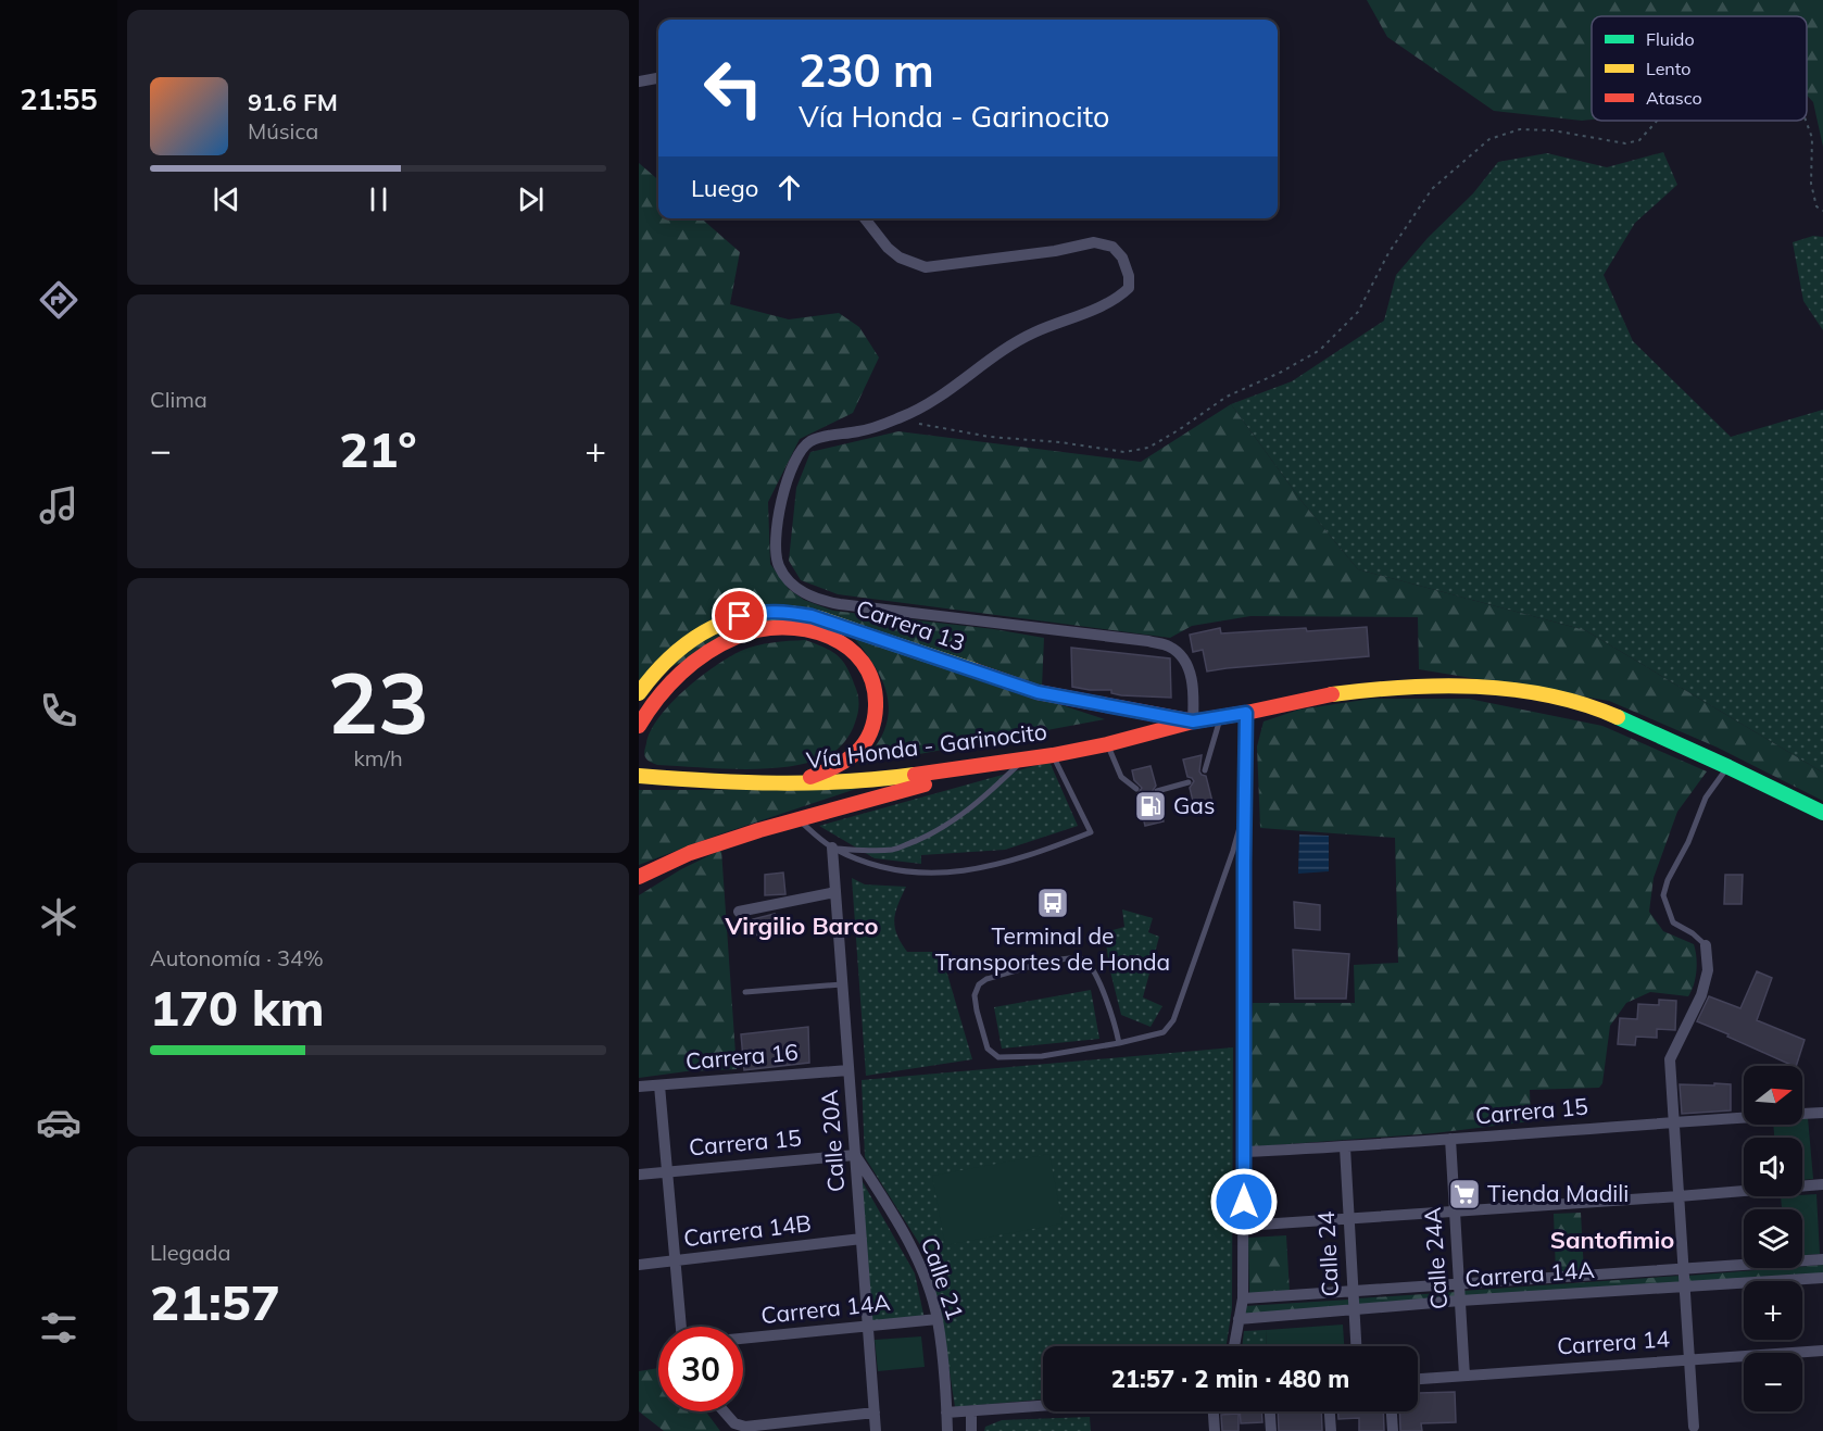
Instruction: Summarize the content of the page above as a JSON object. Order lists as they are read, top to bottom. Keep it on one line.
{"streets":{"highway":["Carrera 13","Vía Honda - Garinocito"],"street":["Carrera 16","Carrera 15","Calle 20A","Carrera 14B","Calle 24","Calle 24A","Carrera 14A","Calle 21","Carrera 14"]},"crossings":[["Carrera 13","Vía Honda - Garinocito"],["Carrera 16","Calle 20A"],["Carrera 15","Calle 20A"],["Carrera 15","Calle 24"],["Carrera 15","Calle 24A"],["Carrera 15","Calle 21"],["Calle 20A","Carrera 14B"],["Calle 20A","Carrera 14A"],["Calle 20A","Calle 21"],["Calle 24","Carrera 14A"],["Calle 24A","Carrera 14A"],["Calle 24A","Carrera 14"],["Carrera 14A","Calle 21"]],"districts":["Virgilio Barco","Santofimio"],"places":{"fuel station":["Gas"],"bus stop":["Terminal de Transportes de Honda"],"supermarket":["Tienda Madili"]},"legend":["Fluido","Lento","Atasco"],"north":"right","page":{"tabs":"21:55","turn":["230 m","Vía Honda - Garinocito"],"song":["91.6 FM","Música"],"then":"Luego","tile":["Clima",["23","km/h"],["Autonomía · 34%","170 km"],["Llegada","21:57"]],"heat":["−","21°","+"],"map_buttons":["+","−"],"limit":"30","trip":"21:57 · 2 min · 480 m"}}
